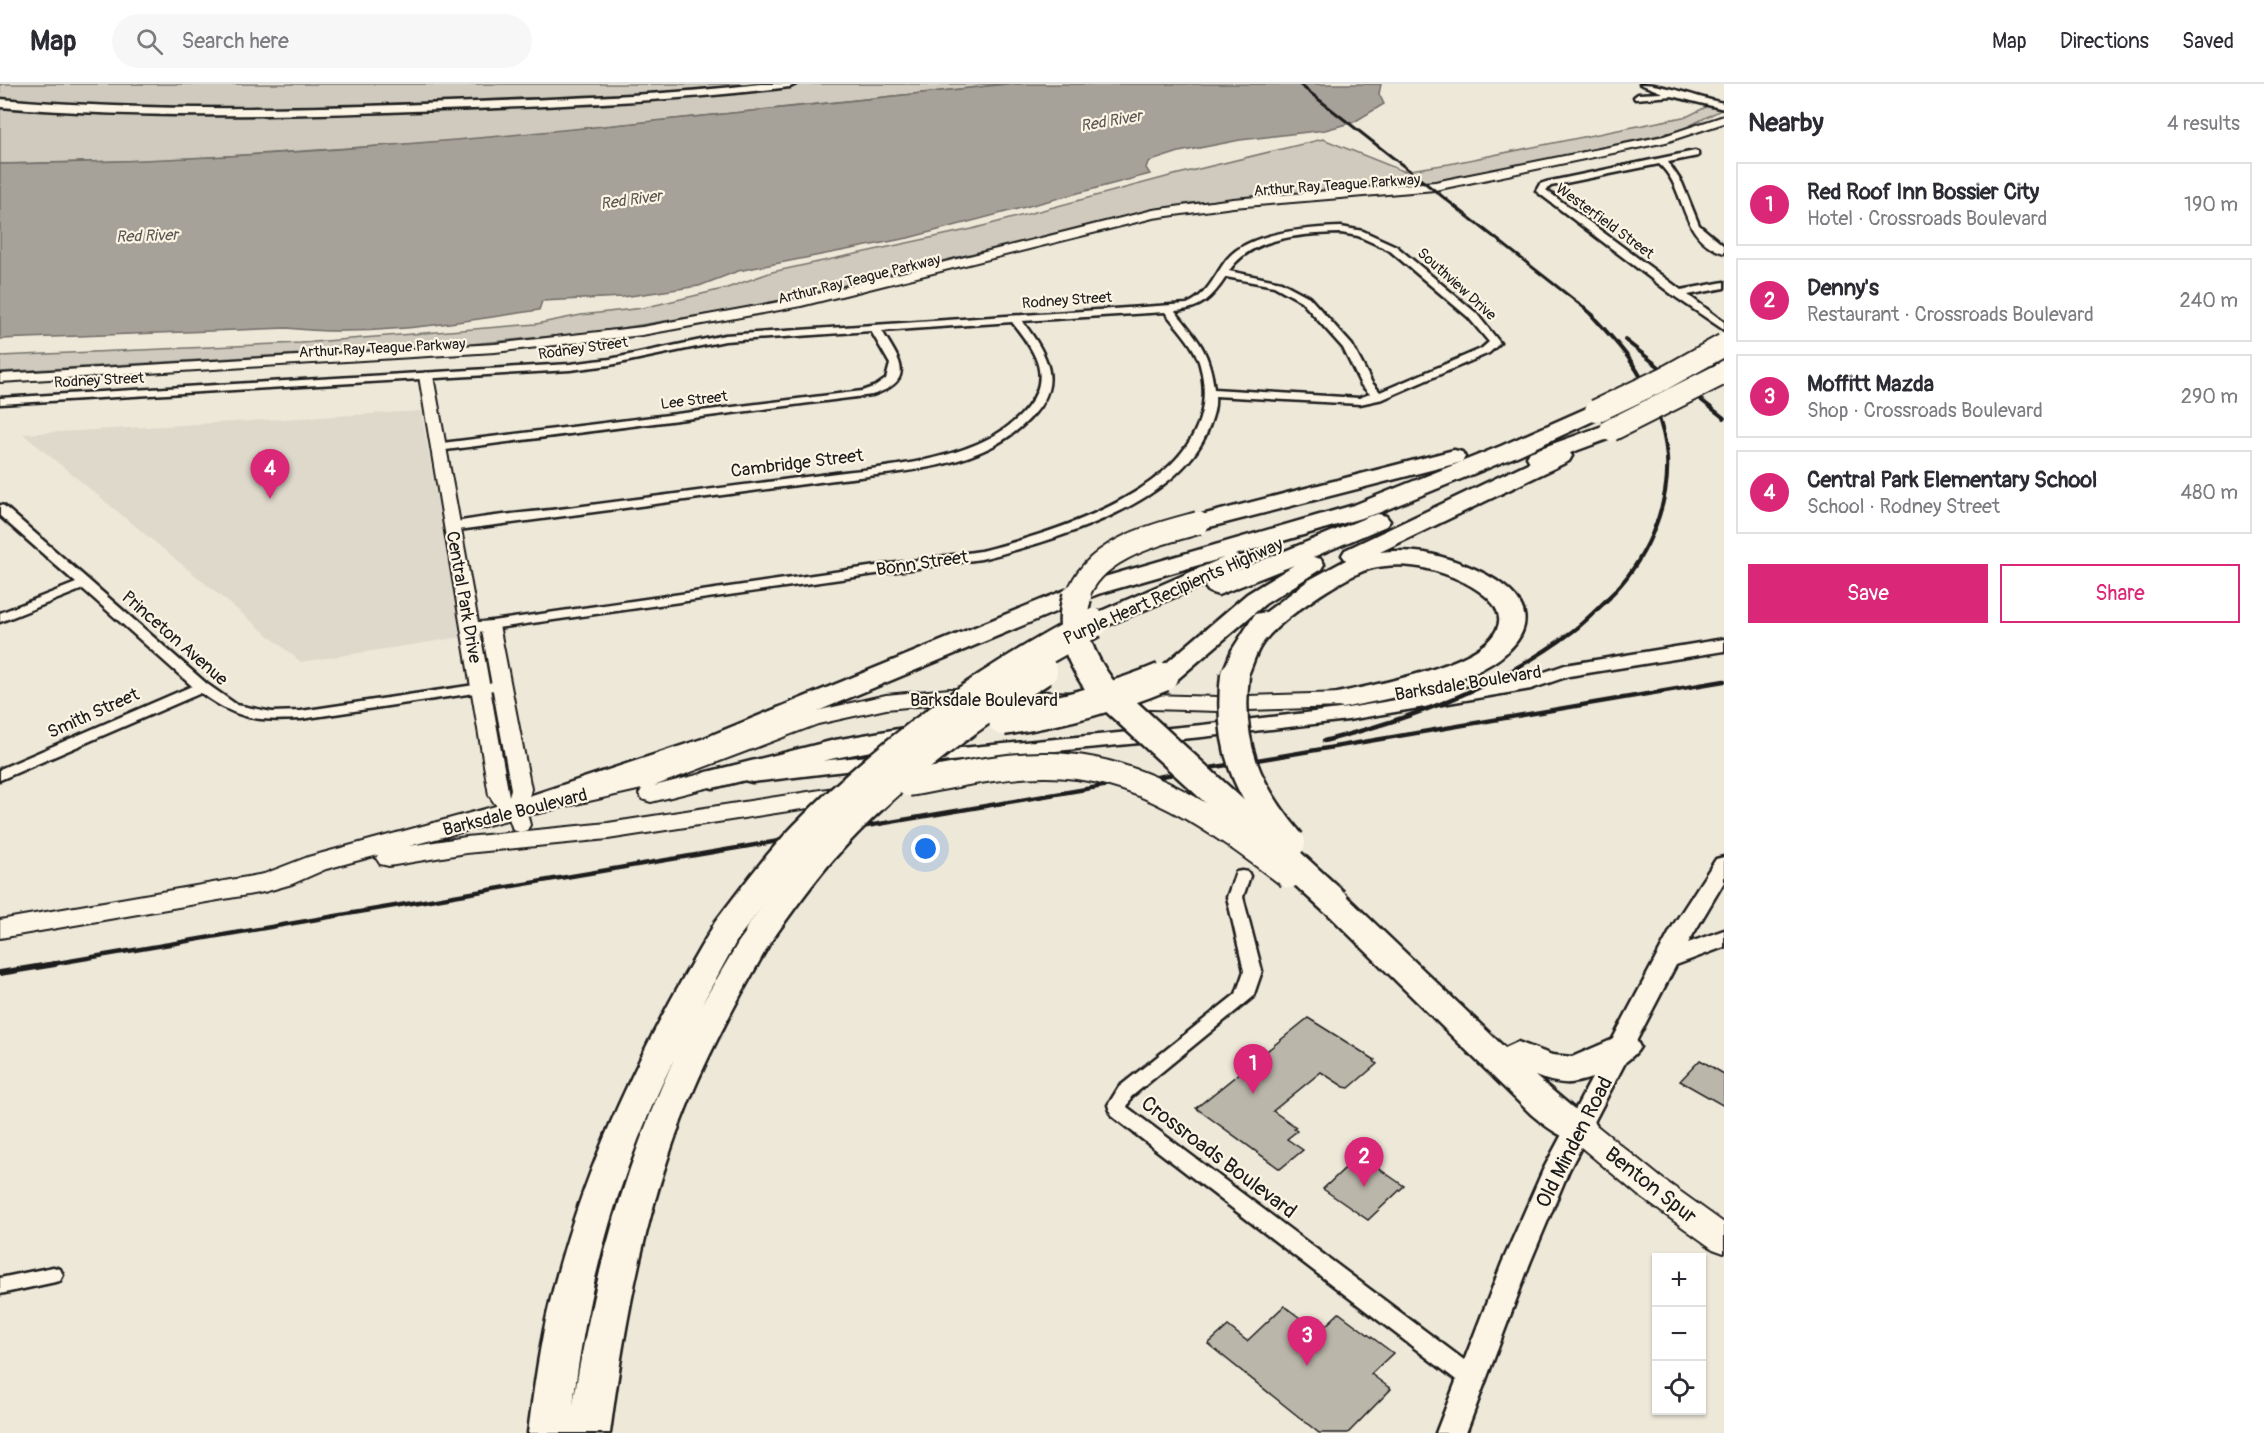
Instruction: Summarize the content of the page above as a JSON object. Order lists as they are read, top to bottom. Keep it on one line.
{"streets":{"highway":["Purple Heart Recipients Highway"],"main road":["Barksdale Boulevard","Old Minden Road","Benton Spur"],"street":["Arthur Ray Teague Parkway","Westerfield Street","Southview Drive","Rodney Street","Lee Street","Cambridge Street","Bonn Street","Central Park Drive","Princeton Avenue","Smith Street","Crossroads Boulevard"]},"crossings":[["Southview Drive","Rodney Street"],["Southview Drive","Bonn Street"],["Rodney Street","Lee Street"],["Rodney Street","Cambridge Street"],["Rodney Street","Bonn Street"],["Rodney Street","Central Park Drive"],["Lee Street","Central Park Drive"],["Cambridge Street","Central Park Drive"],["Bonn Street","Central Park Drive"],["Central Park Drive","Princeton Avenue"],["Central Park Drive","Barksdale Boulevard"],["Princeton Avenue","Smith Street"],["Old Minden Road","Crossroads Boulevard"],["Old Minden Road","Benton Spur"]],"water":["Red River"],"page":{"header":"Map","search":"Search here","nav":["Map","Directions","Saved"],"heading":["Nearby","4 results"],"list":[{"mark":"1","name":"Red Roof Inn Bossier City","note":"Hotel · Crossroads Boulevard","value":"190 m"},{"mark":"2","name":"Denny's","note":"Restaurant · Crossroads Boulevard","value":"240 m"},{"mark":"3","name":"Moffitt Mazda","note":"Shop · Crossroads Boulevard","value":"290 m"},{"mark":"4","name":"Central Park Elementary School","note":"School · Rodney Street","value":"480 m"}],"pins":["4","1","2","3"],"buttons":["Save","Share"],"map_buttons":["+","−"]}}
